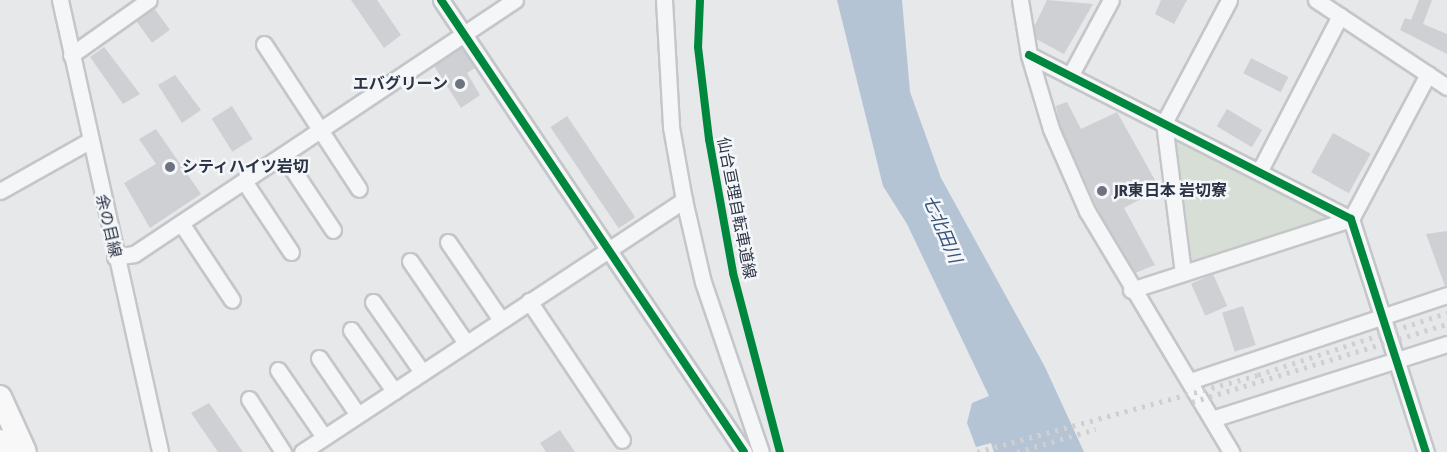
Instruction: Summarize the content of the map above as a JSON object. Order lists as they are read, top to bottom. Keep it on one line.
{"streets":{"street":["余の目線"],"cycle path":["仙台亘理自転車道線"]},"water":["七北田川"],"places":["エバグリーン","シティハイツ岩切","JR東日本 岩切寮"]}
